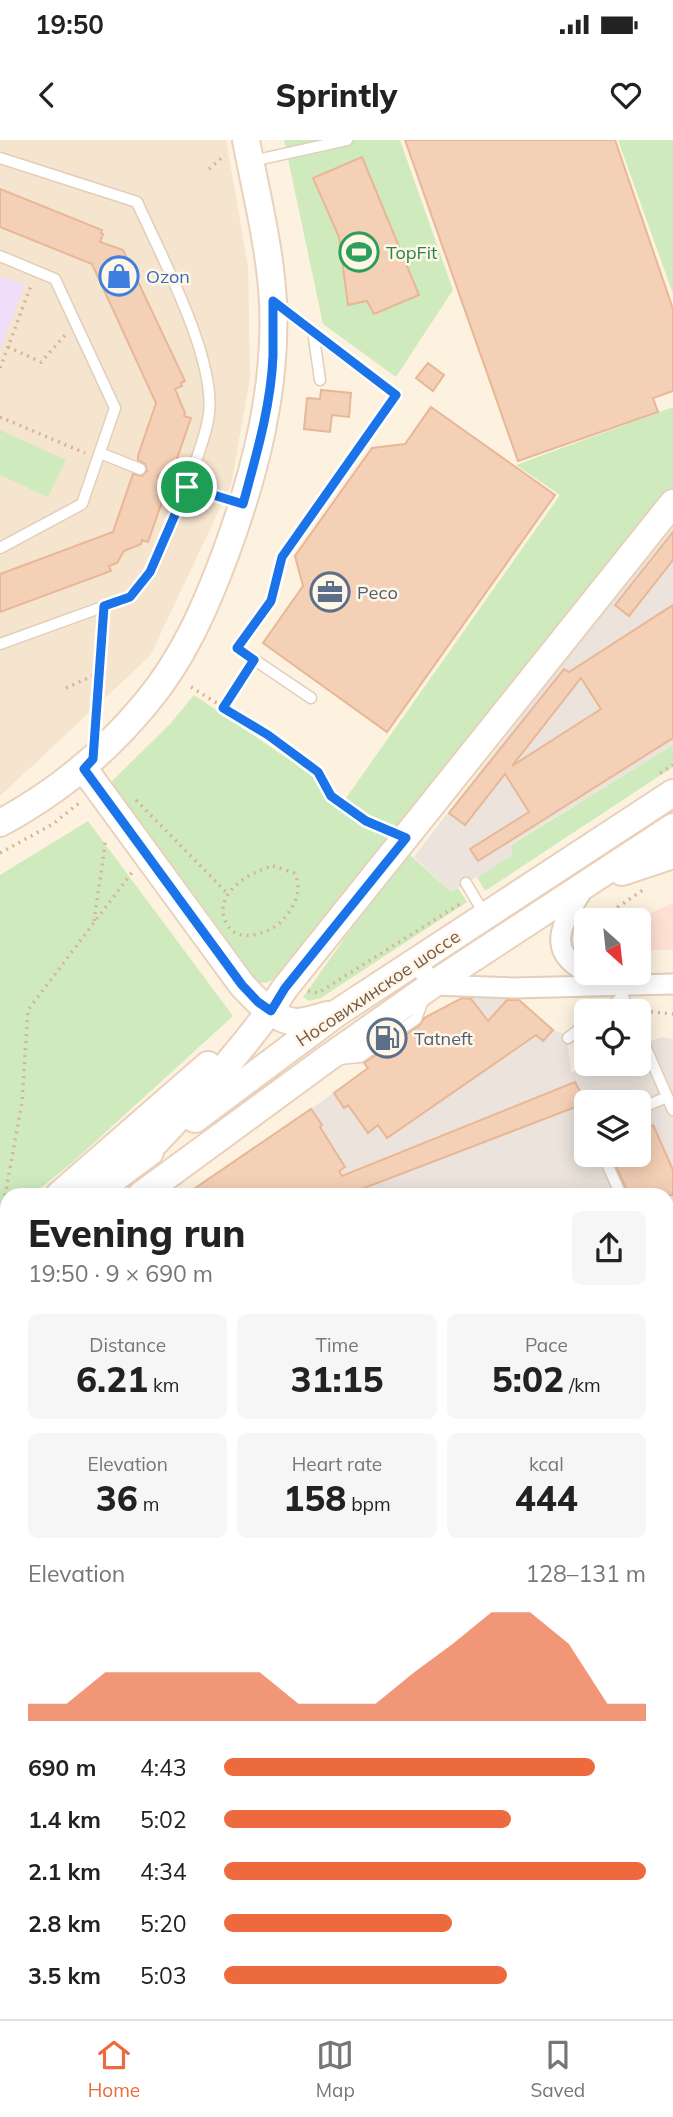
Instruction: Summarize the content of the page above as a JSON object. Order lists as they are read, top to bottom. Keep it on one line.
{"streets":{"main road":["Носовихинское шоссе"]},"places":{"sports":["TopFit"],"shop":["Ozon"],"office":["Ресо"],"fuel station":["Tatneft"]},"north":"bottom right","page":{"status":"19:50","header":"Sprintly","heading":["Evening run","19:50 · 9 × 690 m"],"stats":[["Distance","6.21 km"],["Time","31:15"],["Pace","5:02 /km"],["Elevation","36 m"],["Heart rate","158 bpm"],["kcal","444"]],"chart":["Elevation","128–131 m"],"list":[{"name":"690 m","note":"4:43"},{"name":"1.4 km","note":"5:02"},{"name":"2.1 km","note":"4:34"},{"name":"2.8 km","note":"5:20"},{"name":"3.5 km","note":"5:03"}],"tabs":["Home","Map","Saved"]}}
